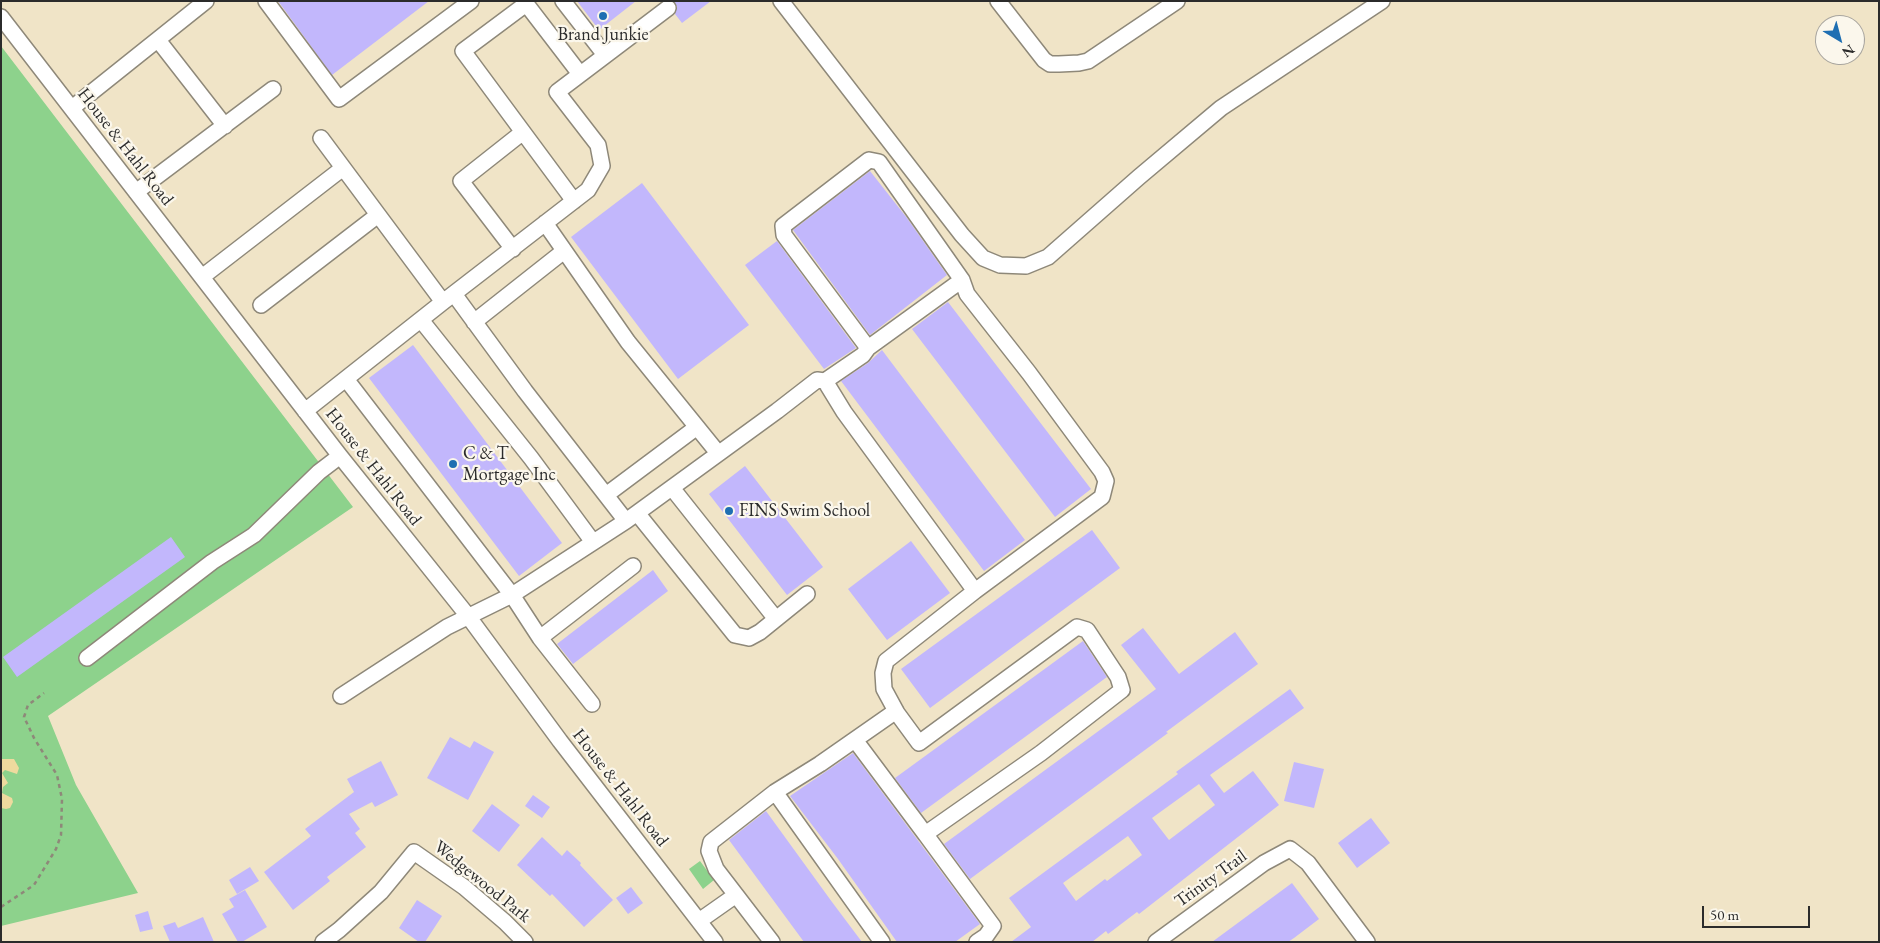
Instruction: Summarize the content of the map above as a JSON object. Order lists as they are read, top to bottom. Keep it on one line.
{"streets":{"street":["House & Hahl Road","Trinity Trail","Wedgewood Park"]},"places":["Brand Junkie","C & T Mortgage Inc","FINS Swim School"],"scale_bar":"50 m","north":"bottom right"}
